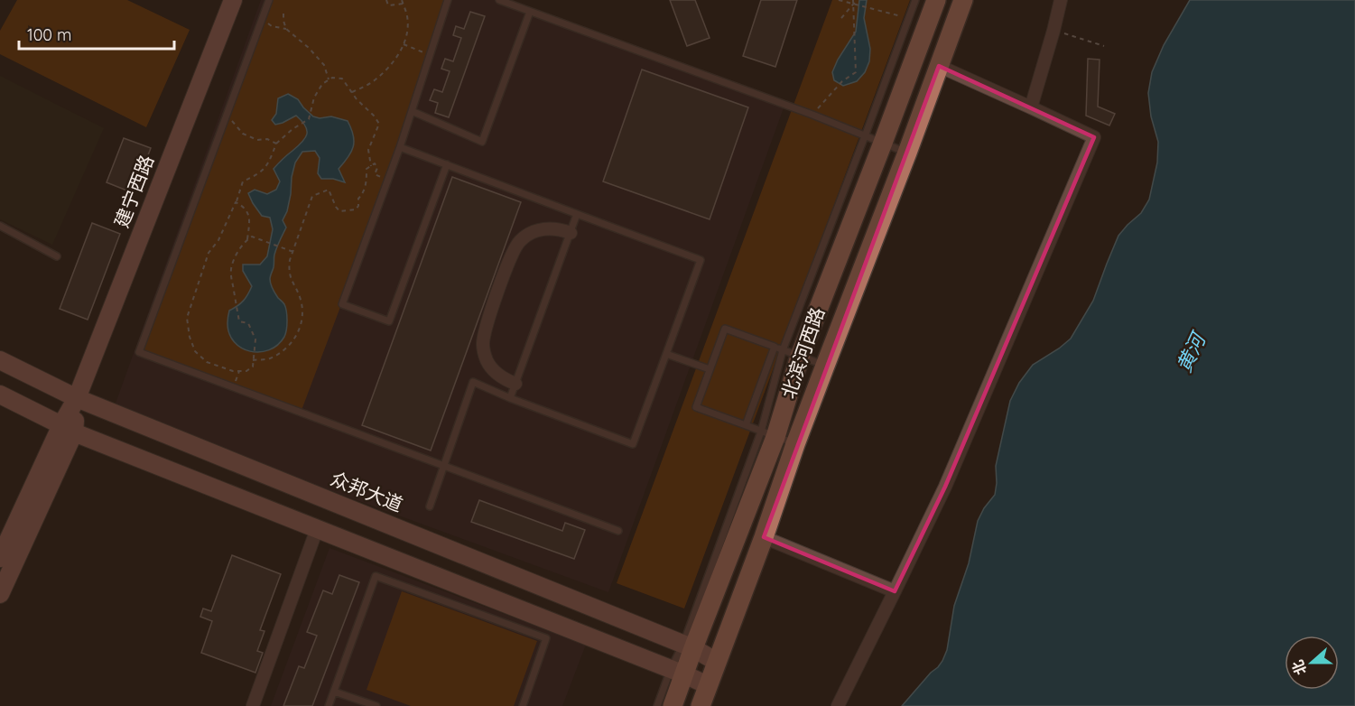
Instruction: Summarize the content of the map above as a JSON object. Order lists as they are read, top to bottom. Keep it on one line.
{"streets":{"main road":["建宁西路","北滨河西路","众邦大道"]},"crossings":[["建宁西路","众邦大道"],["北滨河西路","众邦大道"]],"water":["黄河"],"scale_bar":"100 m","north":"left"}
